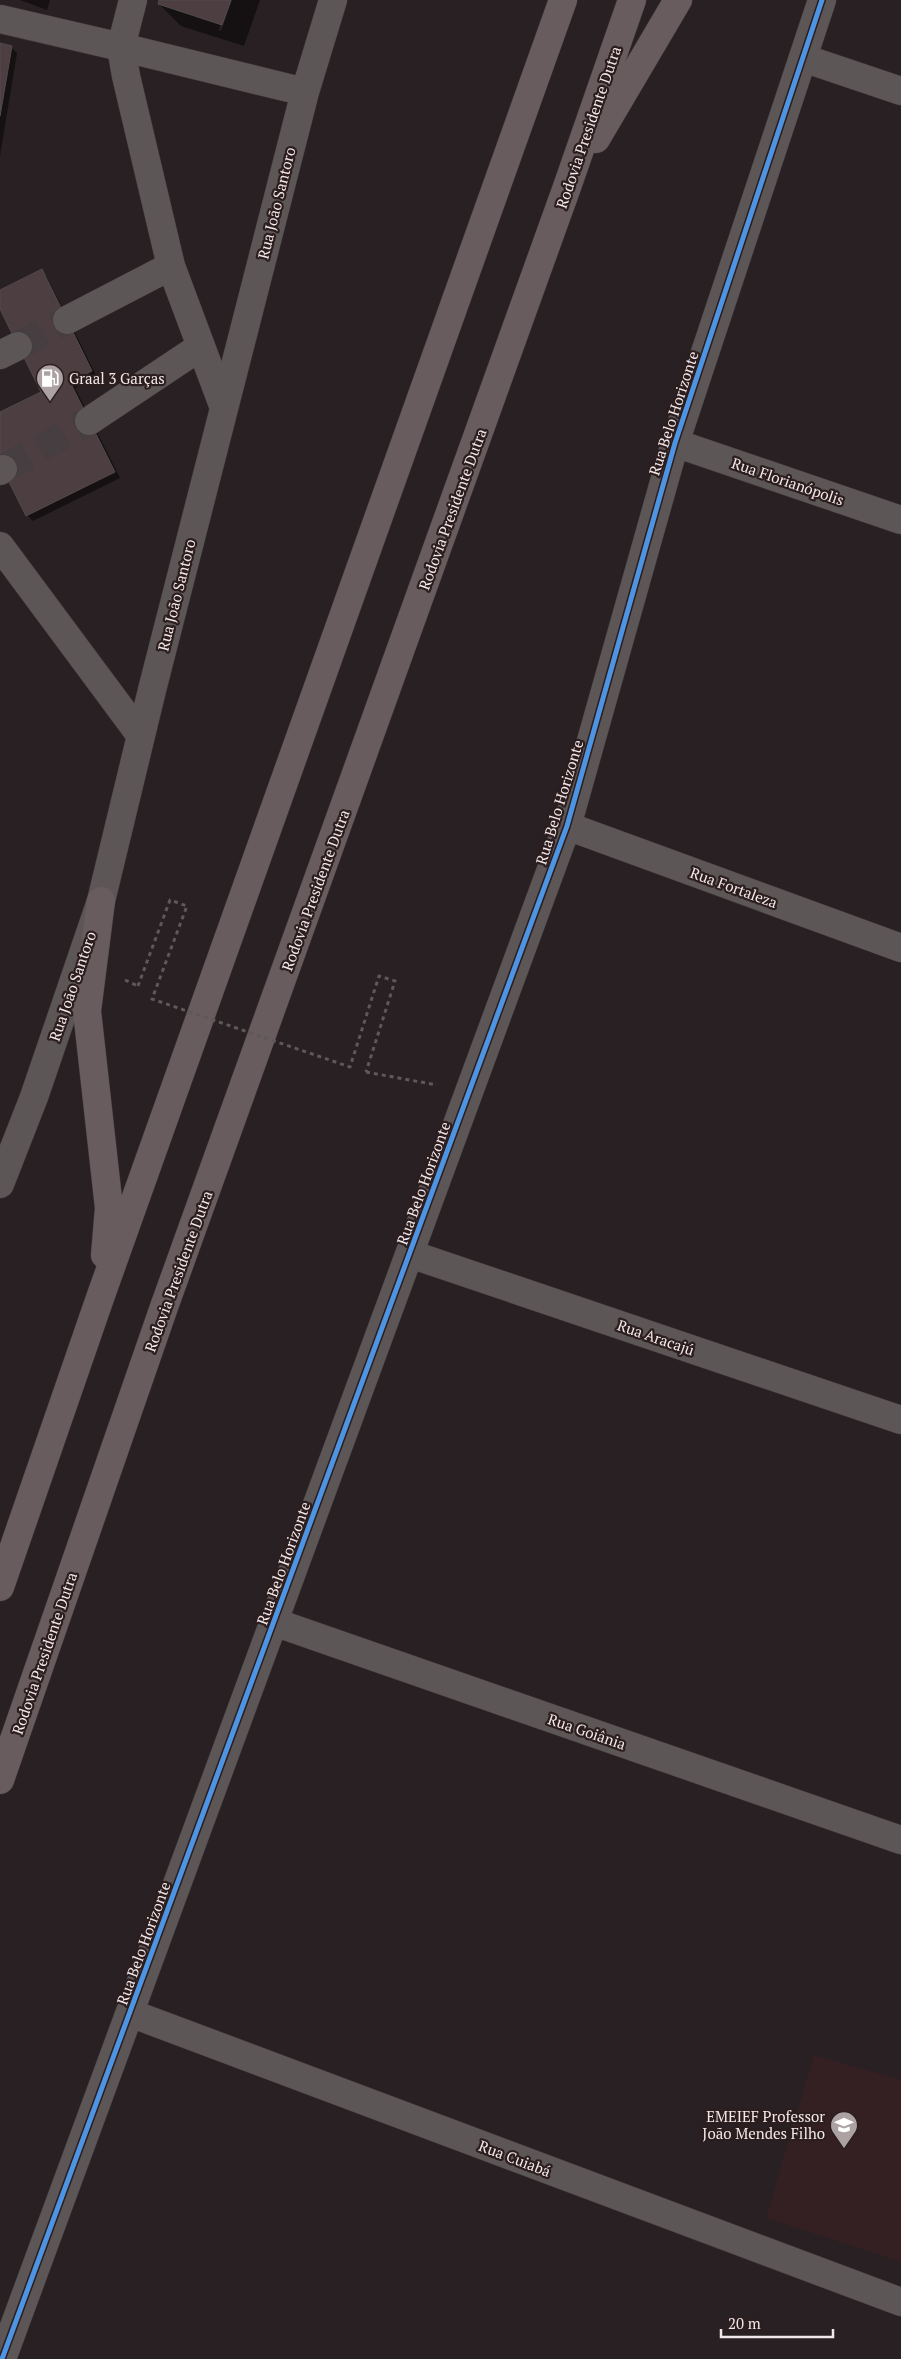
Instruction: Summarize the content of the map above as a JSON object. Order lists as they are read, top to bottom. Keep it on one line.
{"streets":{"highway":["Rodovia Presidente Dutra"],"street":["Rua João Santoro","Rua Belo Horizonte","Rua Florianópolis","Rua Fortaleza","Rua Aracajú","Rua Goiânia","Rua Cuiabá"]},"crossings":[["Rua Belo Horizonte","Rua Florianópolis"],["Rua Belo Horizonte","Rua Fortaleza"],["Rua Belo Horizonte","Rua Aracajú"],["Rua Belo Horizonte","Rua Goiânia"],["Rua Belo Horizonte","Rua Cuiabá"]],"places":{"fuel station":["Graal 3 Garças"],"school or university":["EMEIEF Professor João Mendes Filho"]},"scale_bar":"20 m"}
